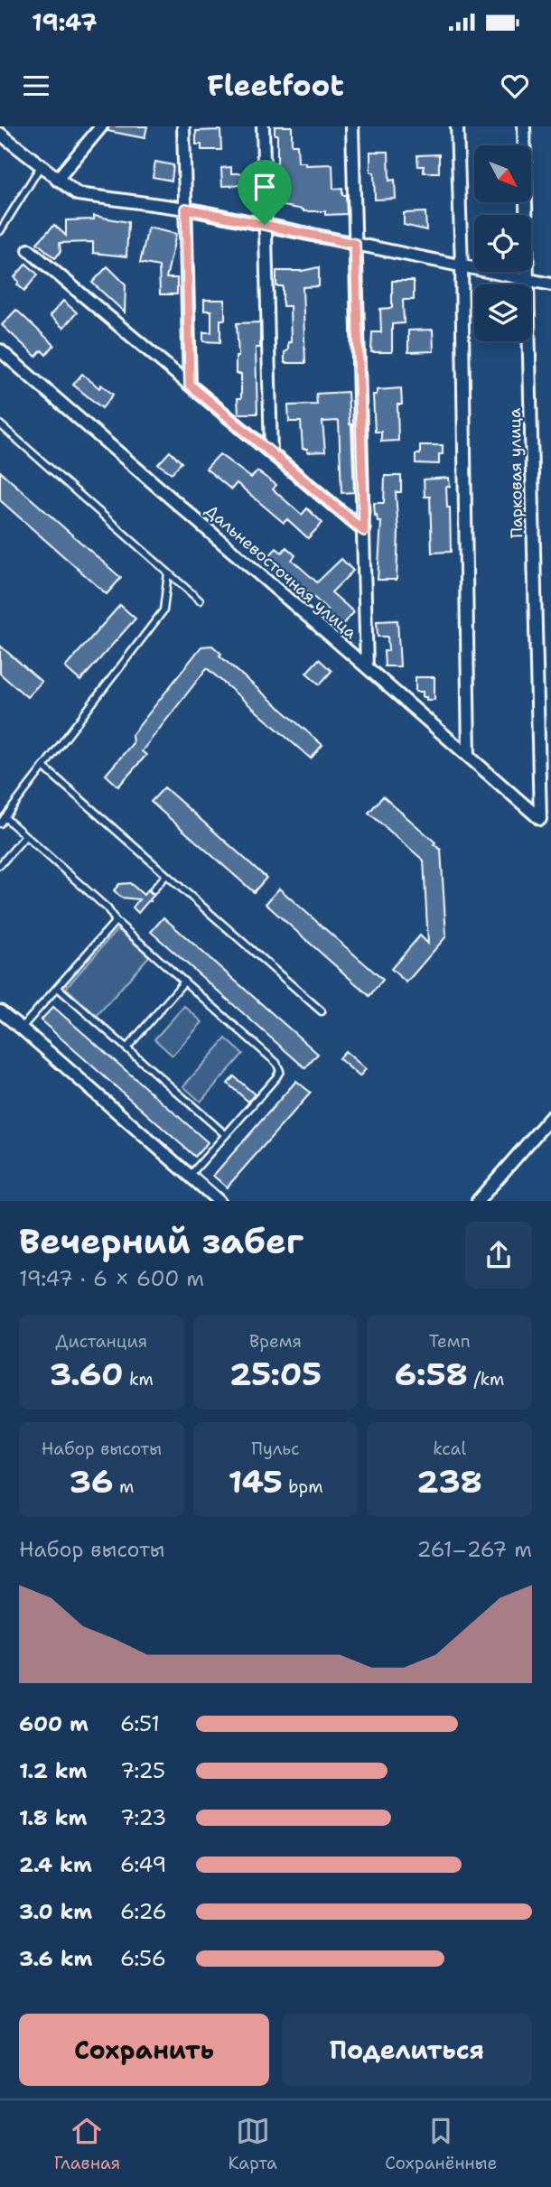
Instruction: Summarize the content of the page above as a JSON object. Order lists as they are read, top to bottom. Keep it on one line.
{"streets":{"street":["Парковая улица","Дальневосточная улица"]},"crossings":[["Парковая улица","Дальневосточная улица"]],"north":"bottom right","page":{"status":"19:47","header":"Fleetfoot","heading":["Вечерний забег","19:47 · 6 × 600 m"],"stats":[["Дистанция","3.60 km"],["Время","25:05"],["Темп","6:58 /km"],["Набор высоты","36 m"],["Пульс","145 bpm"],["kcal","238"]],"chart":["Набор высоты","261–267 m"],"list":[{"name":"600 m","note":"6:51"},{"name":"1.2 km","note":"7:25"},{"name":"1.8 km","note":"7:23"},{"name":"2.4 km","note":"6:49"},{"name":"3.0 km","note":"6:26"},{"name":"3.6 km","note":"6:56"}],"buttons":["Сохранить","Поделиться"],"tabs":["Главная","Карта","Сохранённые"]}}
